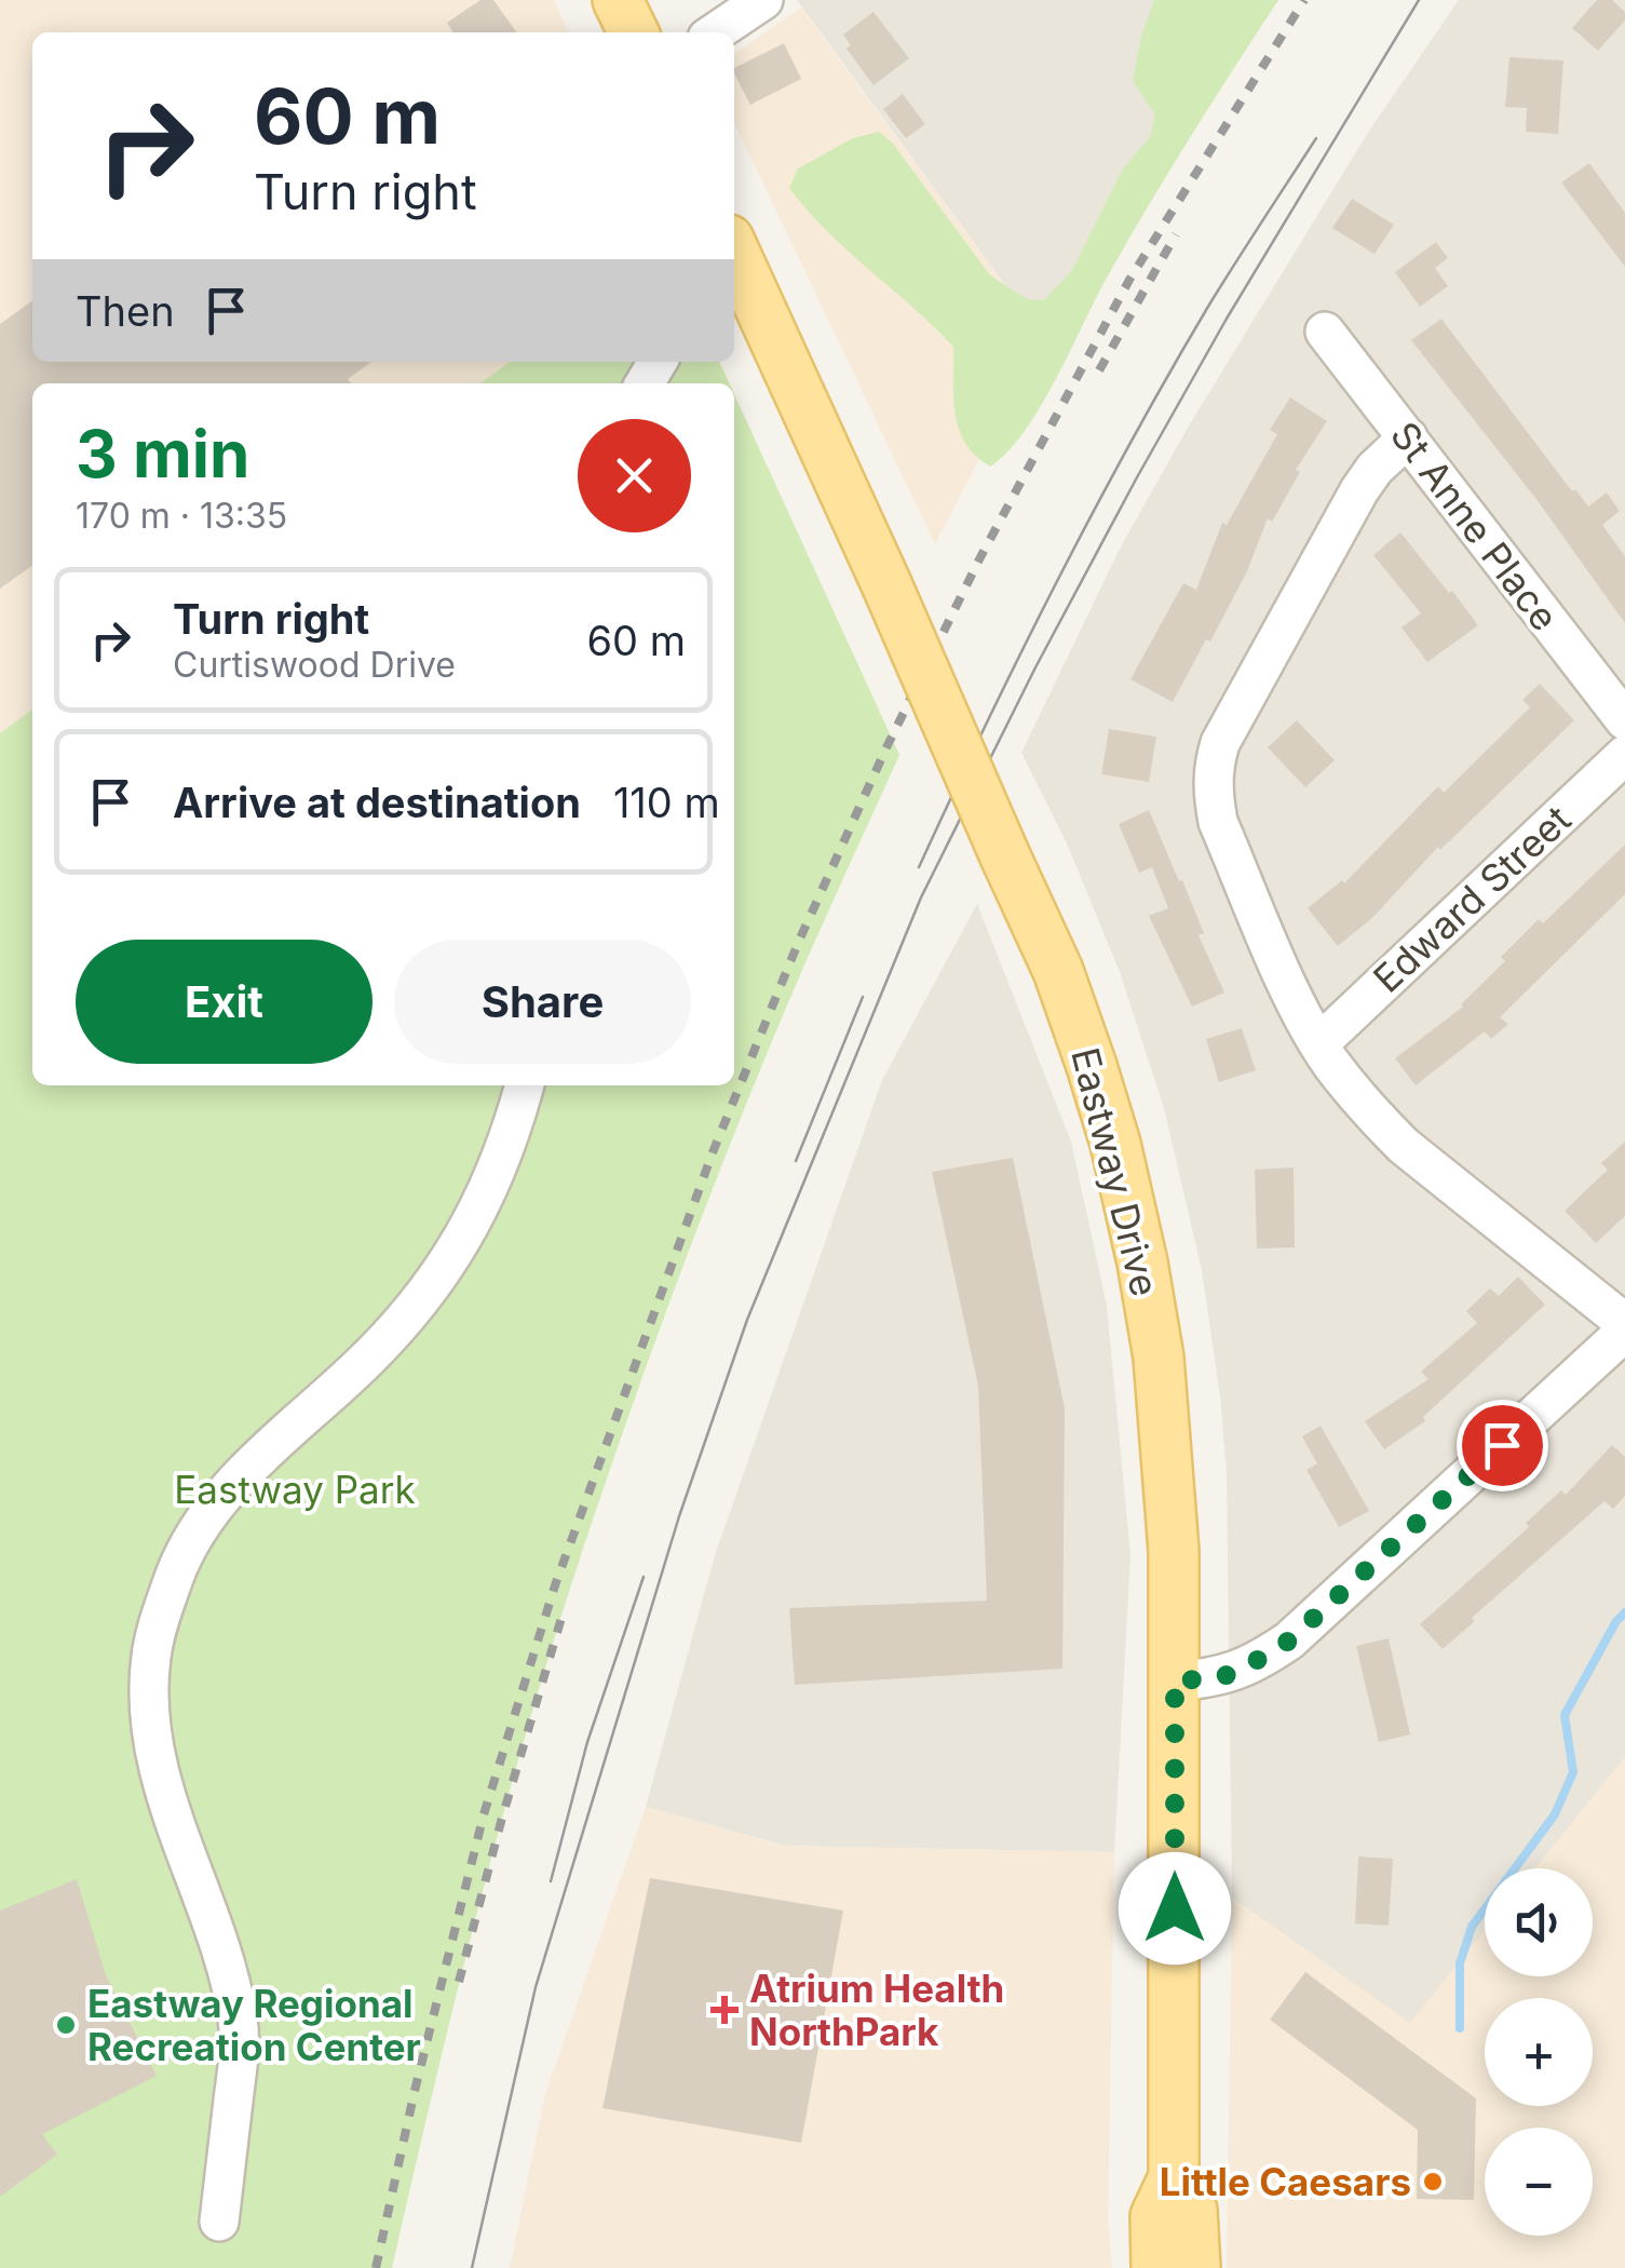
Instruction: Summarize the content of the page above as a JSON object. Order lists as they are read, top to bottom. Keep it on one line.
{"streets":{"main road":["Eastway Drive"],"street":["St Anne Place","Edward Street"]},"parks":["Eastway Park"],"places":{"health":["Atrium Health NorthPark"],"other":["Eastway Regional Recreation Center","Little Caesars"]},"page":{"turn":["60 m","Turn right"],"then":"Then","heading":["3 min","170 m · 13:35"],"list":[{"name":"Turn right","note":"Curtiswood Drive","value":"60 m"},{"name":"Arrive at destination","value":"110 m"}],"buttons":["Exit","Share"],"map_buttons":["+","−"]}}
